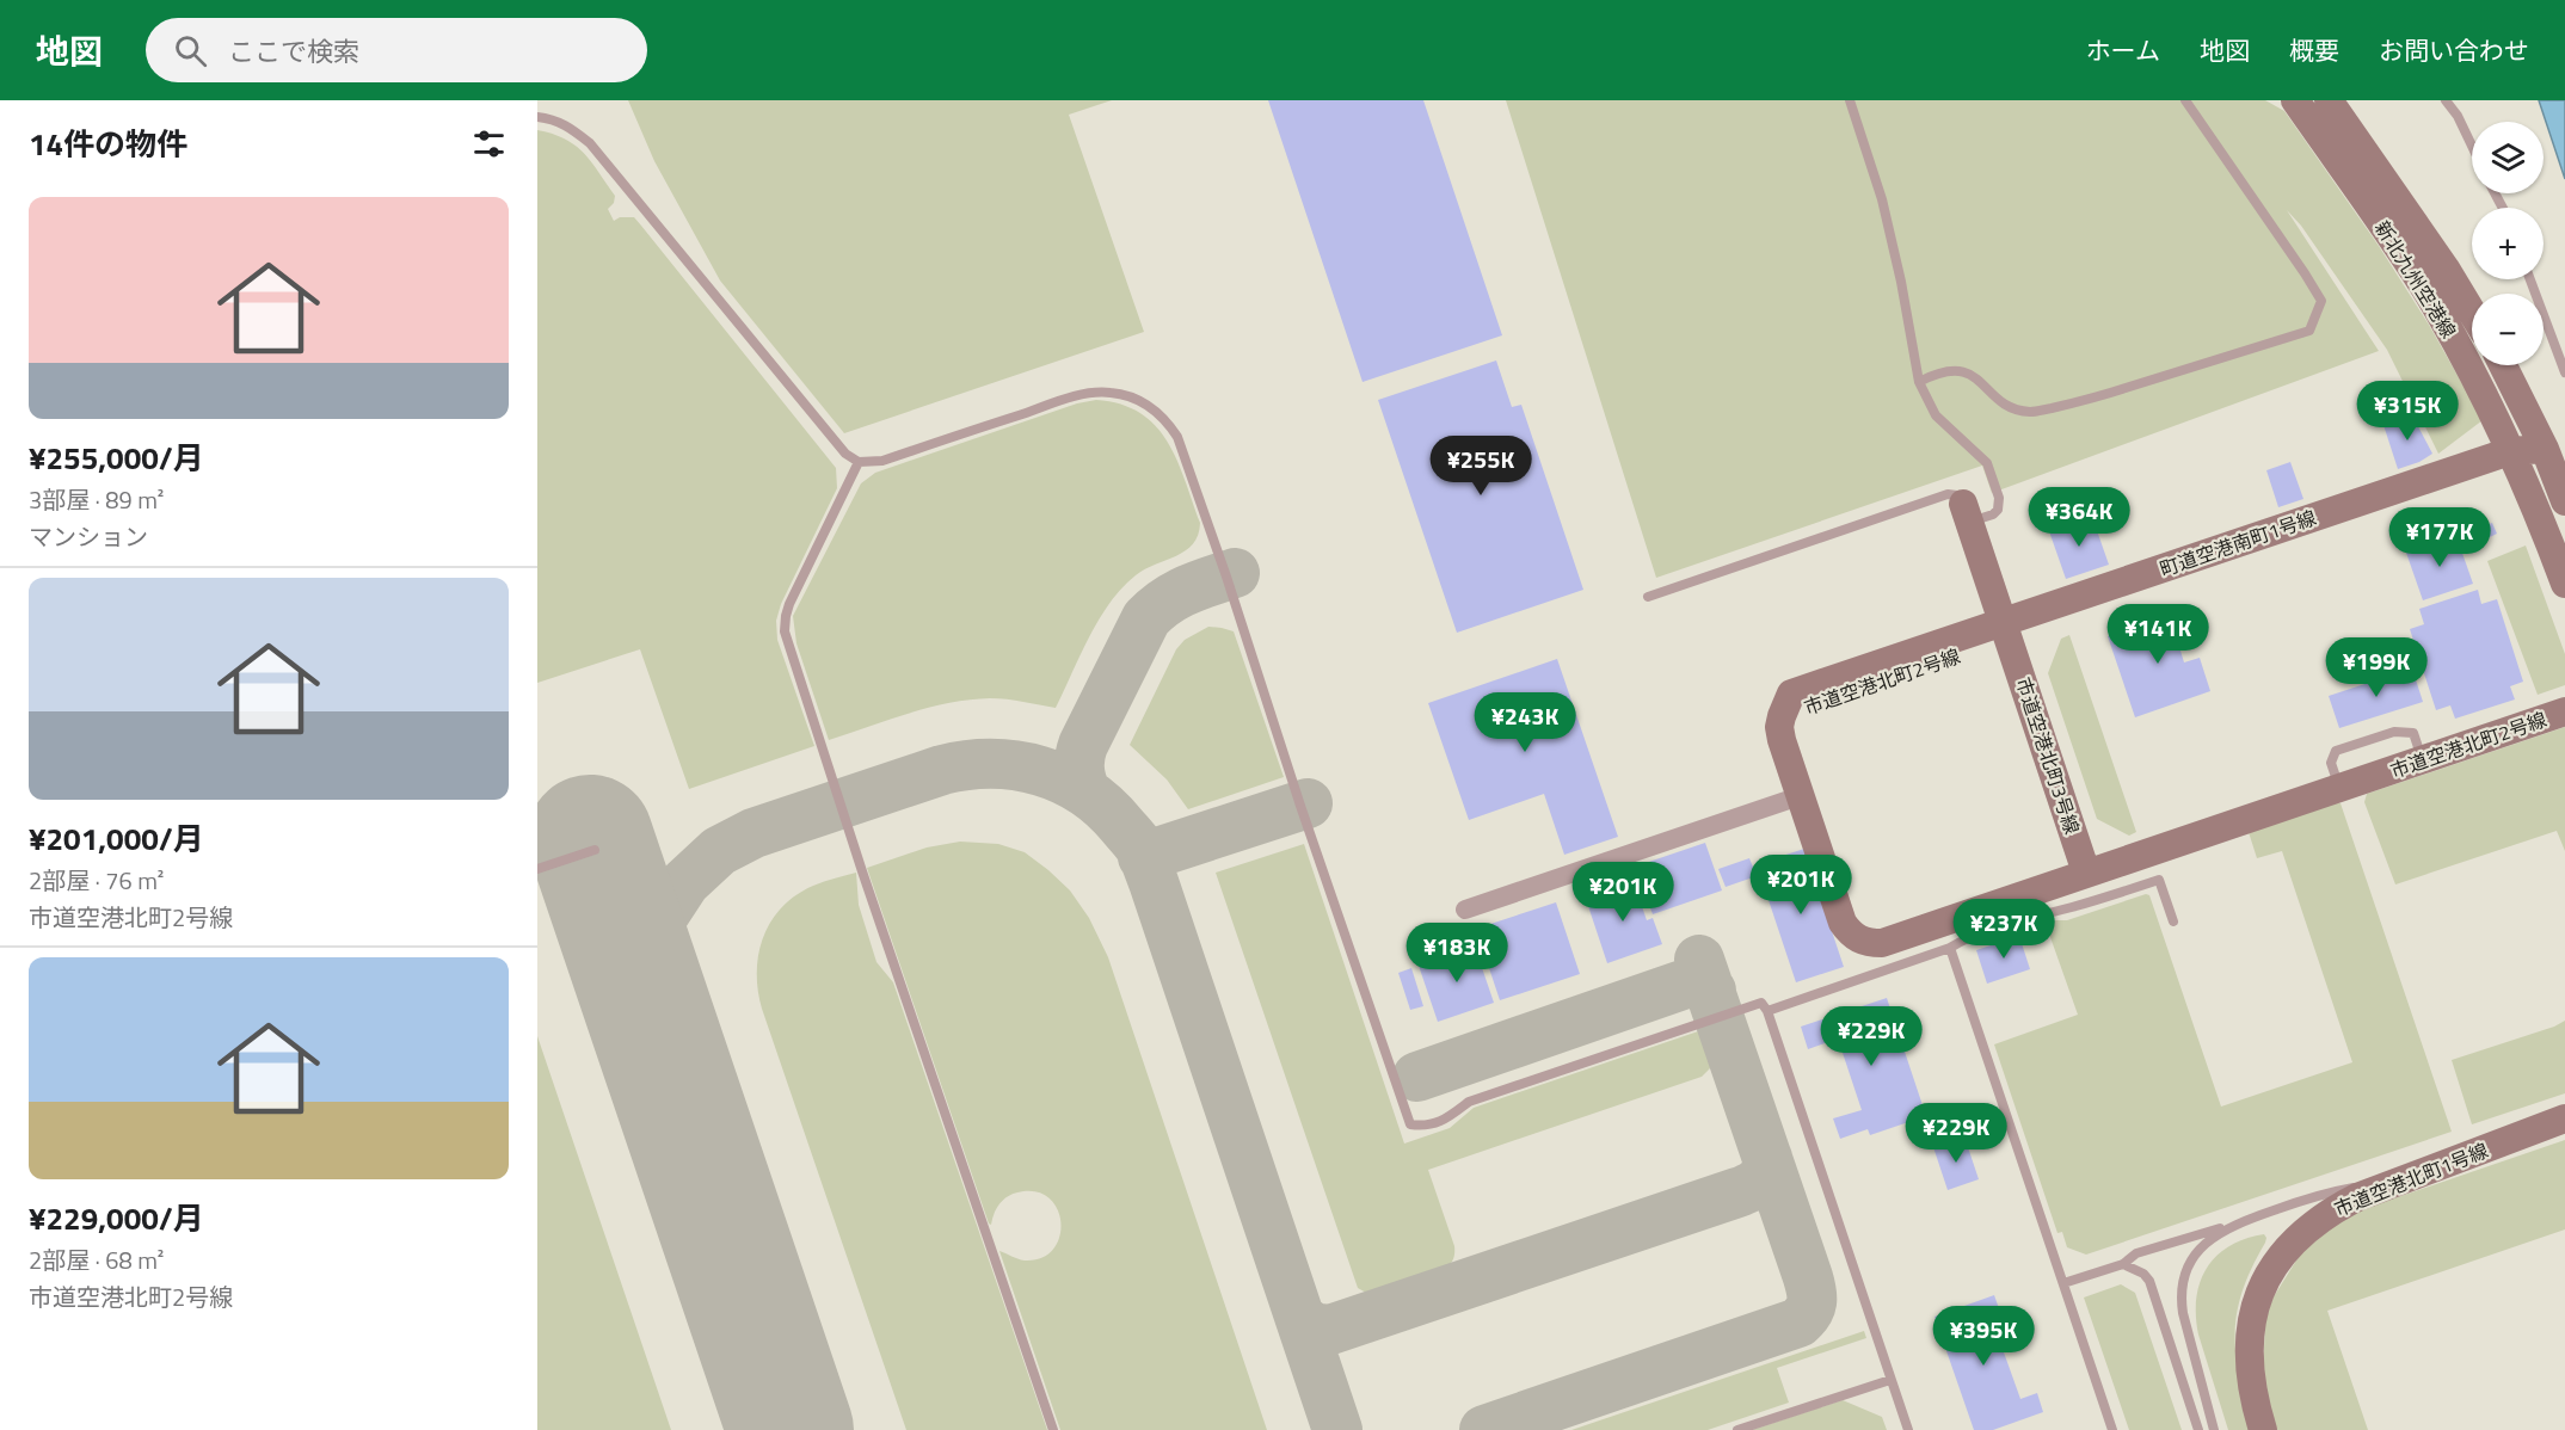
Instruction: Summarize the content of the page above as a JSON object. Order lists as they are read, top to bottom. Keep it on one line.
{"streets":{"street":["新北九州空港線","市道空港北町2号線","市道空港北町3号線","市道空港北町1号線"]},"crossings":[["新北九州空港線","市道空港北町2号線"],["市道空港北町2号線","市道空港北町3号線"]],"page":{"header":"地図","search":"ここで検索","nav":["ホーム","地図","概要","お問い合わせ"],"heading":"14件の物件","map_buttons":["+","−"],"list":[{"name":"¥255,000/月","note":"3部屋 · 89 m² · マンション"},{"name":"¥201,000/月","note":"2部屋 · 76 m² · 市道空港北町2号線"},{"name":"¥229,000/月","note":"2部屋 · 68 m² · 市道空港北町2号線"}],"price":["¥315K","¥255K","¥364K","¥177K","¥141K","¥199K","¥243K","¥201K","¥201K","¥237K","¥183K","¥229K","¥229K","¥395K"]}}
